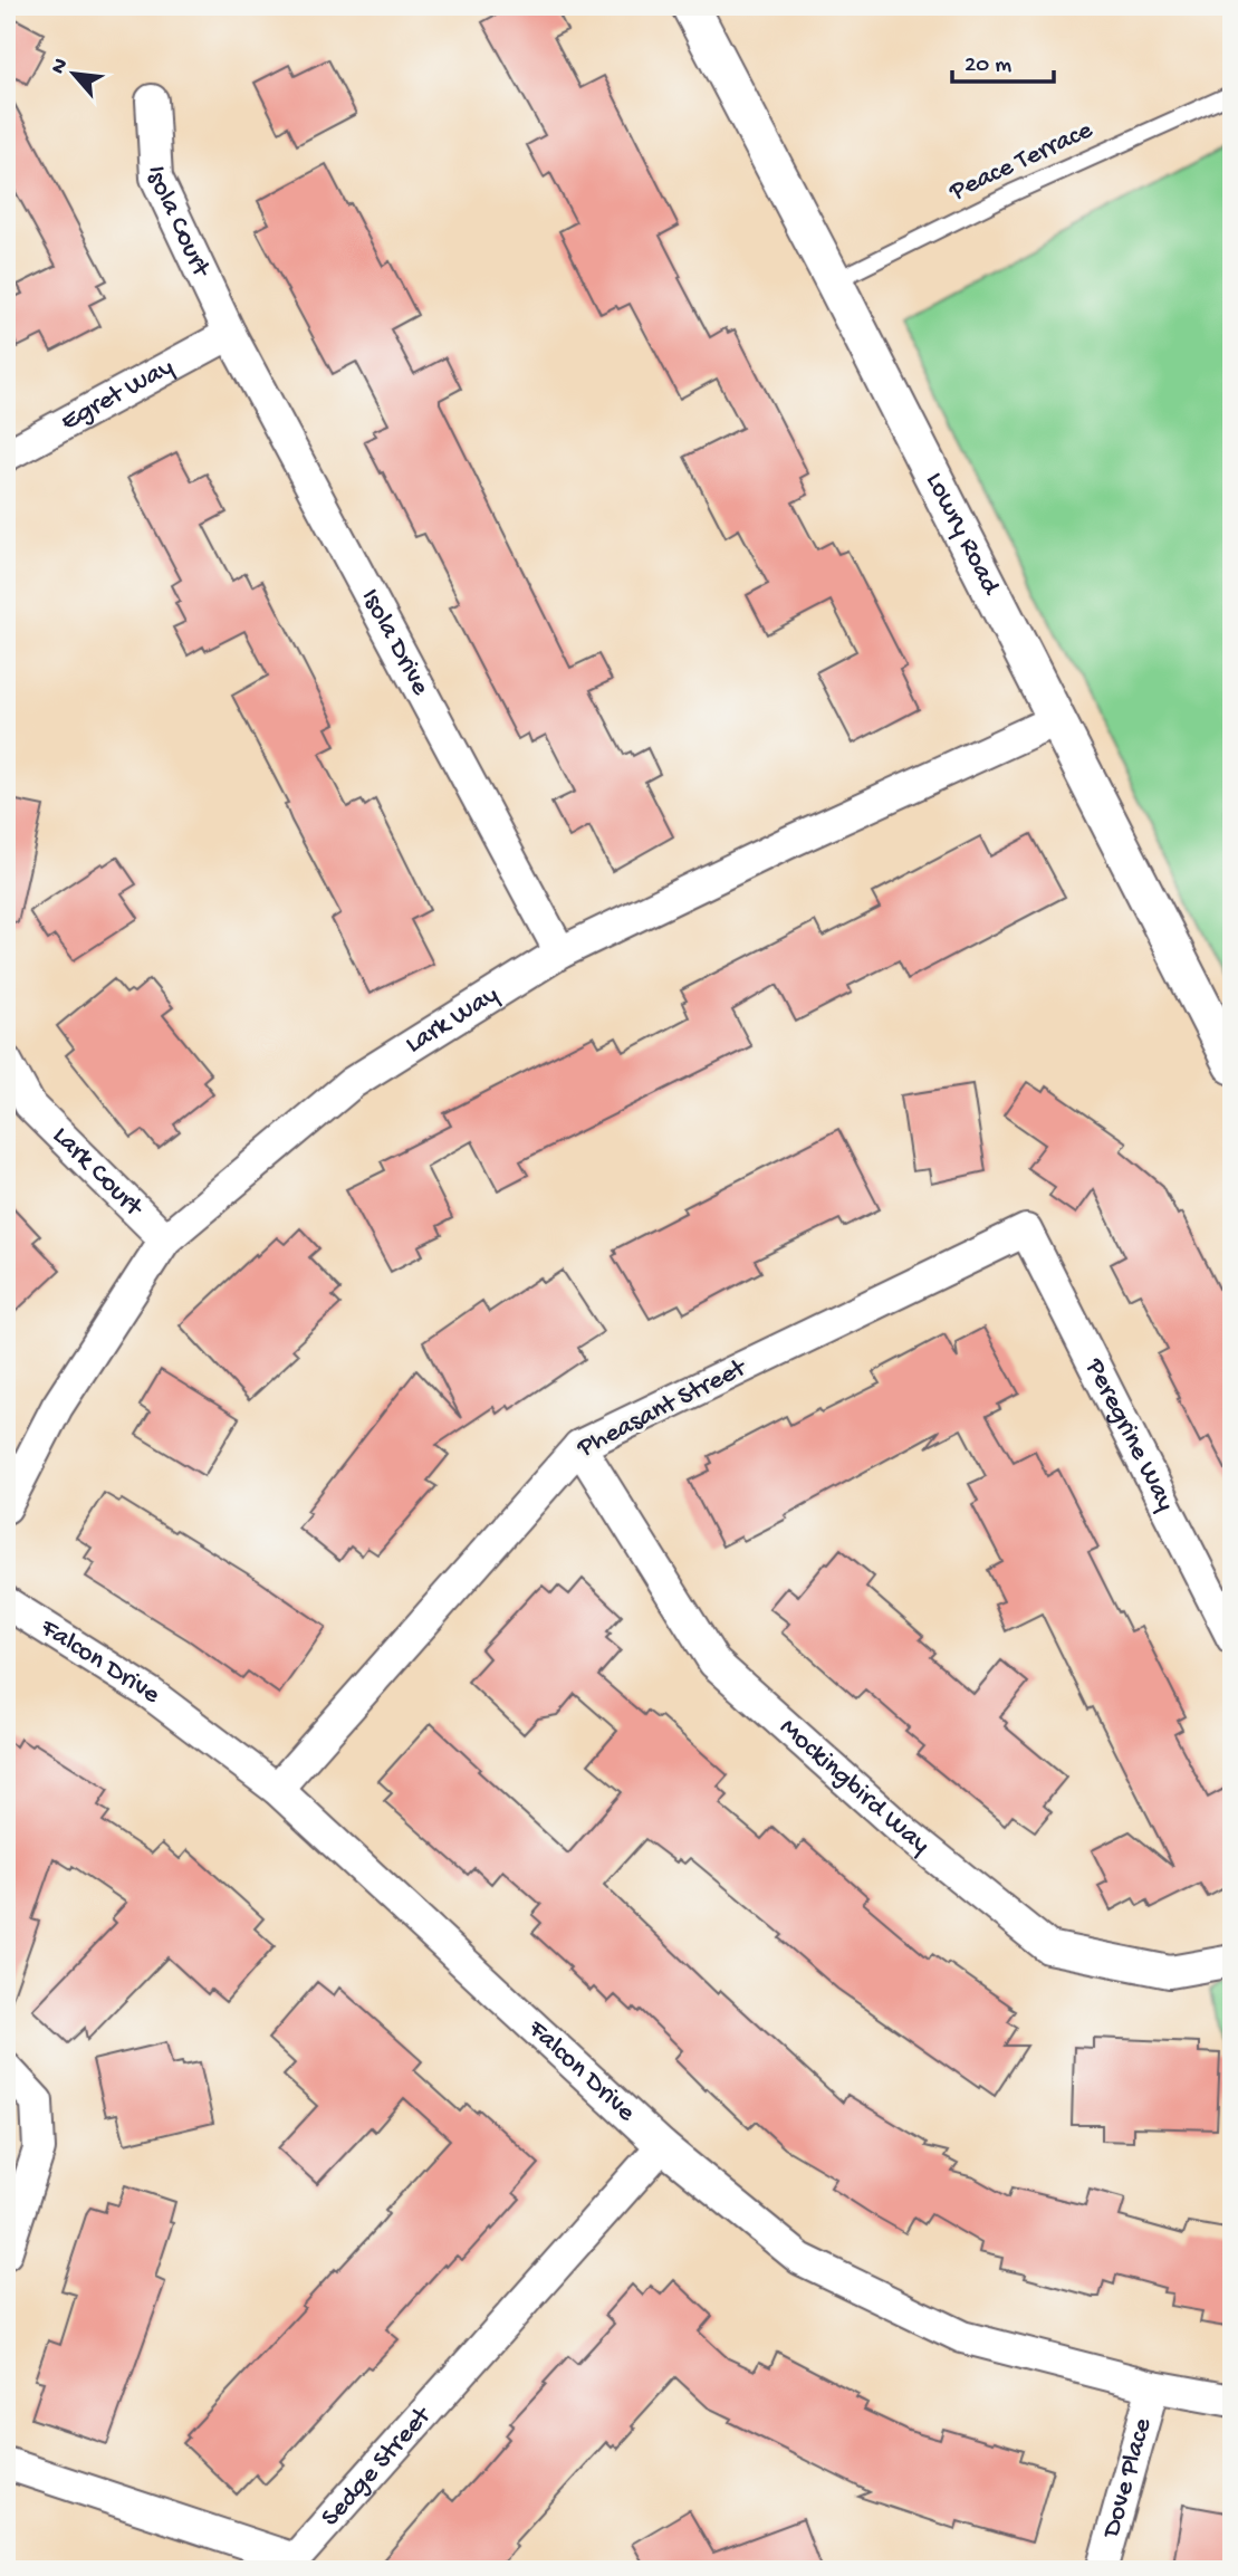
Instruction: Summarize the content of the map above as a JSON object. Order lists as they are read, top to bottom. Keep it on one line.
{"streets":{"street":["Isola Court","Egret Way","Lowry Road","Isola Drive","Lark Way","Lark Court","Pheasant Street","Peregrine Way","Falcon Drive","Mockingbird Way","Sedge Street","Dove Place"],"lane":["Peace Terrace"]},"crossings":[["Peace Terrace","Lowry Road"],["Isola Court","Egret Way"],["Isola Court","Isola Drive"],["Egret Way","Isola Drive"],["Lowry Road","Lark Way"],["Isola Drive","Lark Way"],["Lark Way","Lark Court"],["Pheasant Street","Peregrine Way"],["Pheasant Street","Falcon Drive"],["Pheasant Street","Mockingbird Way"],["Falcon Drive","Sedge Street"],["Falcon Drive","Dove Place"]],"scale_bar":"20 m","north":"top left"}
